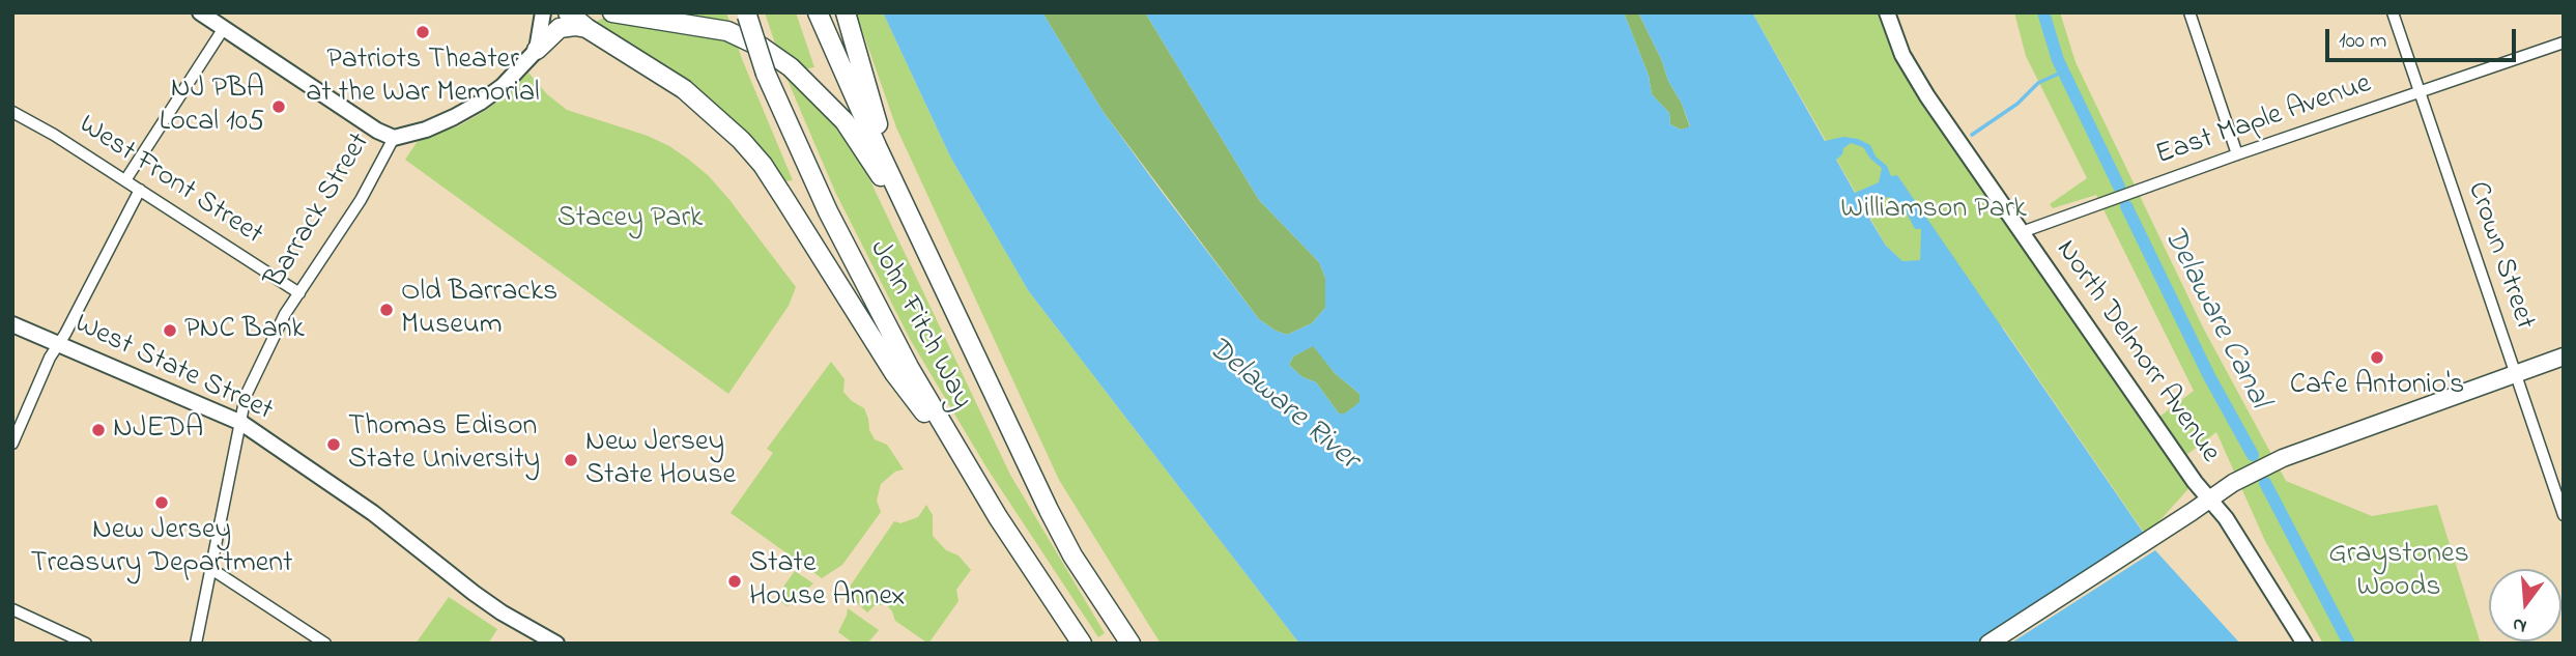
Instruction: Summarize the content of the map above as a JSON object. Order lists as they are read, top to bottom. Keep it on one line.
{"streets":{"highway":["John Fitch Way"],"street":["East Maple Avenue","West Front Street","Barrack Street","Crown Street","North Delmorr Avenue","West State Street"]},"crossings":[["East Maple Avenue","Crown Street"],["East Maple Avenue","North Delmorr Avenue"],["West Front Street","Barrack Street"],["Barrack Street","West State Street"]],"water":["Delaware Canal","Delaware River"],"parks":["Williamson Park","Stacey Park","Graystones Woods"],"places":["Patriots Theater at the War Memorial","NJ PBA Local 105","Old Barracks Museum","PNC Bank","Cafe Antonio's","NJEDA","Thomas Edison State University","New Jersey State House","New Jersey Treasury Department","State House Annex"],"scale_bar":"100 m","north":"bottom"}
